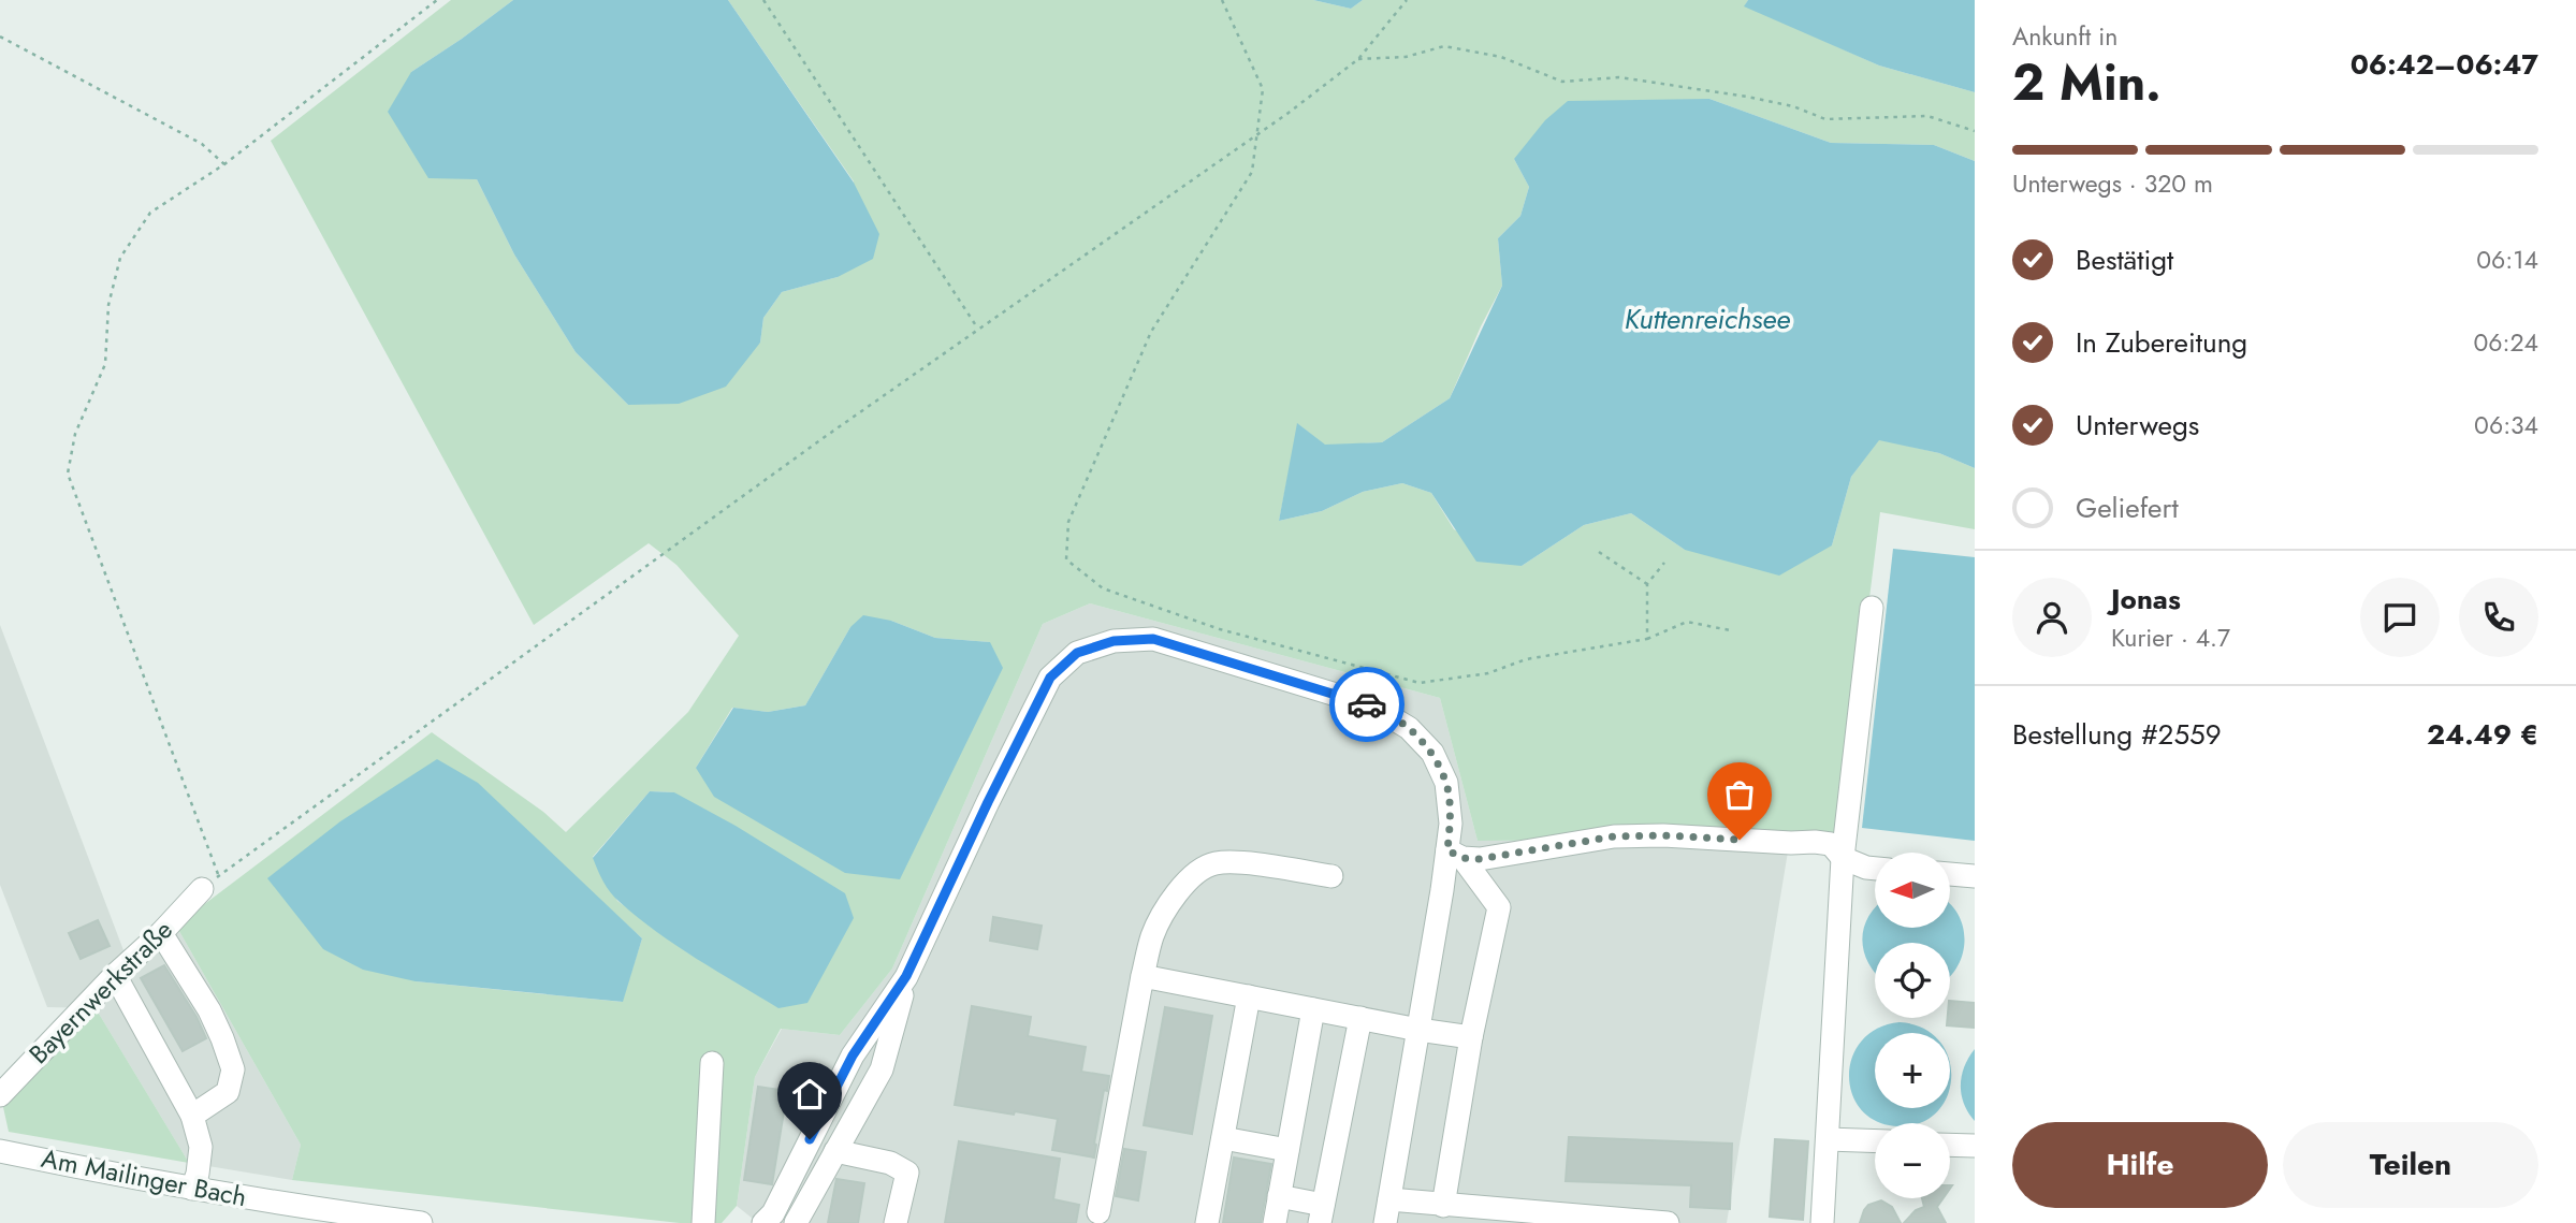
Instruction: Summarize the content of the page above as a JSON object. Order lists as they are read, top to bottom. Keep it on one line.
{"streets":{"street":["Bayernwerkstraße","Am Mailinger Bach"]},"water":["Kuttenreichsee"],"north":"left","page":{"heading":["2 Min.","Ankunft in","06:42–06:47"],"panel":["Jonas","Kurier · 4.7","Bestellung #2559","24.49 €"],"bar":"Unterwegs · 320 m","list":[["Bestätigt","06:14"],["In Zubereitung","06:24"],["Unterwegs","06:34"],"Geliefert"],"map_buttons":["+","−"],"buttons":["Hilfe","Teilen"]}}
